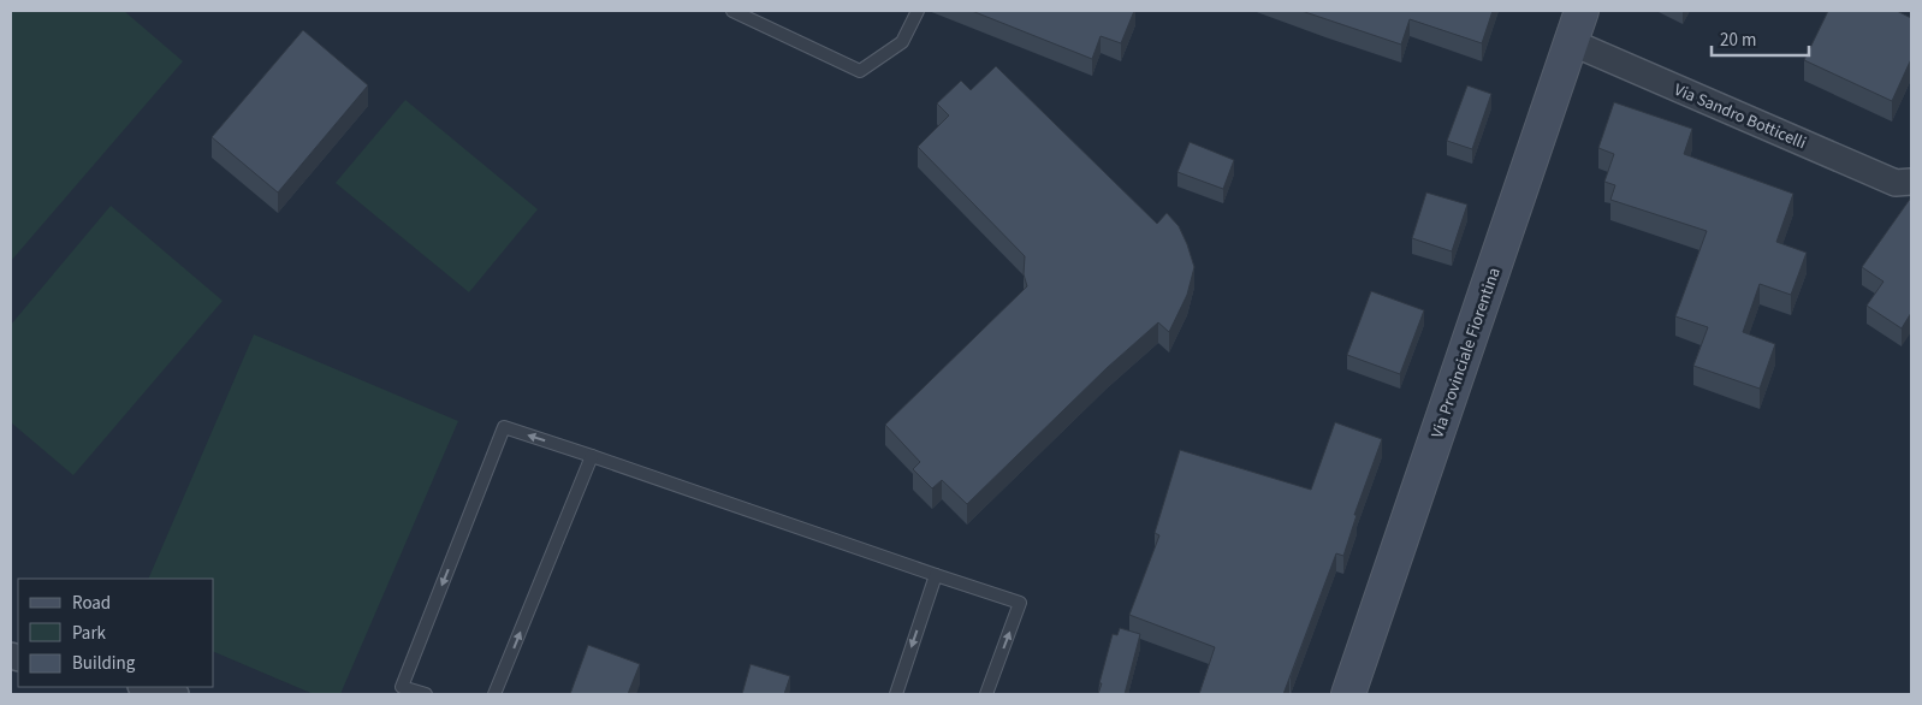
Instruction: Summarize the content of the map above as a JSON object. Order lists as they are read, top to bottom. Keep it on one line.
{"streets":{"main road":["Via Provinciale Fiorentina"],"street":["Via Sandro Botticelli"]},"crossings":[["Via Sandro Botticelli","Via Provinciale Fiorentina"]],"legend":["Road","Park","Building"],"scale_bar":"20 m"}
